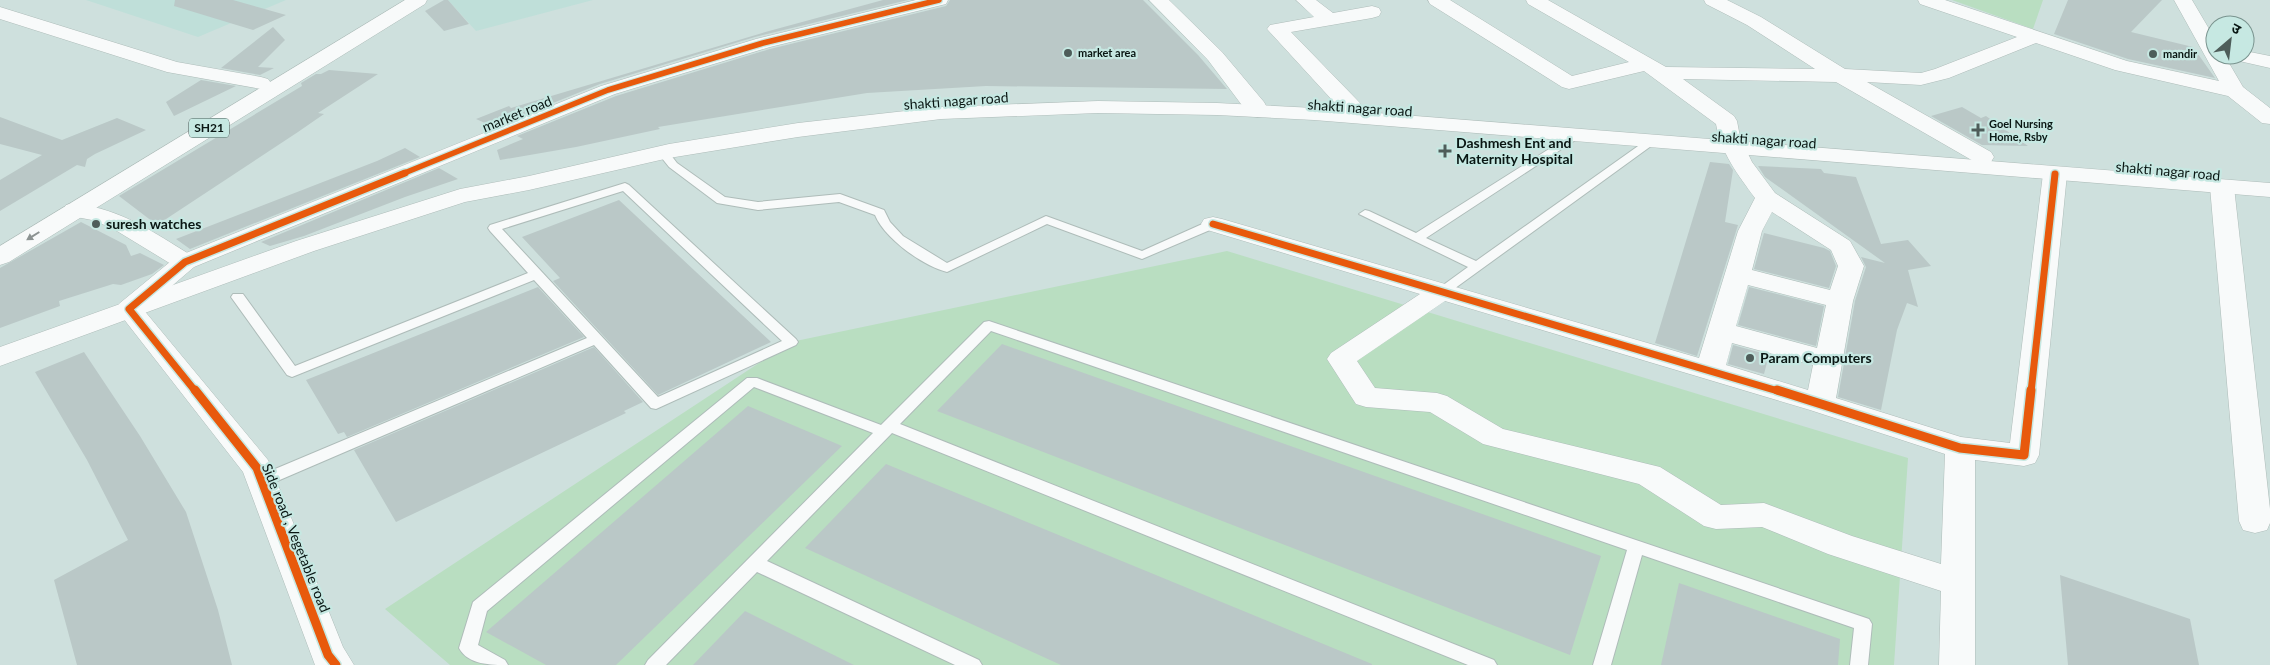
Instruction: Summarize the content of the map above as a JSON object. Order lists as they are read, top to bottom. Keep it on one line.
{"streets":{"street":["shakti nagar road","market road","SH21","Side road , Vegetable road"]},"crossings":[["market road","Side road , Vegetable road"]],"places":{"other":["market area","mandir","suresh watches","Param Computers"],"health":["Goel Nursing Home, Rsby","Dashmesh Ent and Maternity Hospital"]},"north":"top right"}
